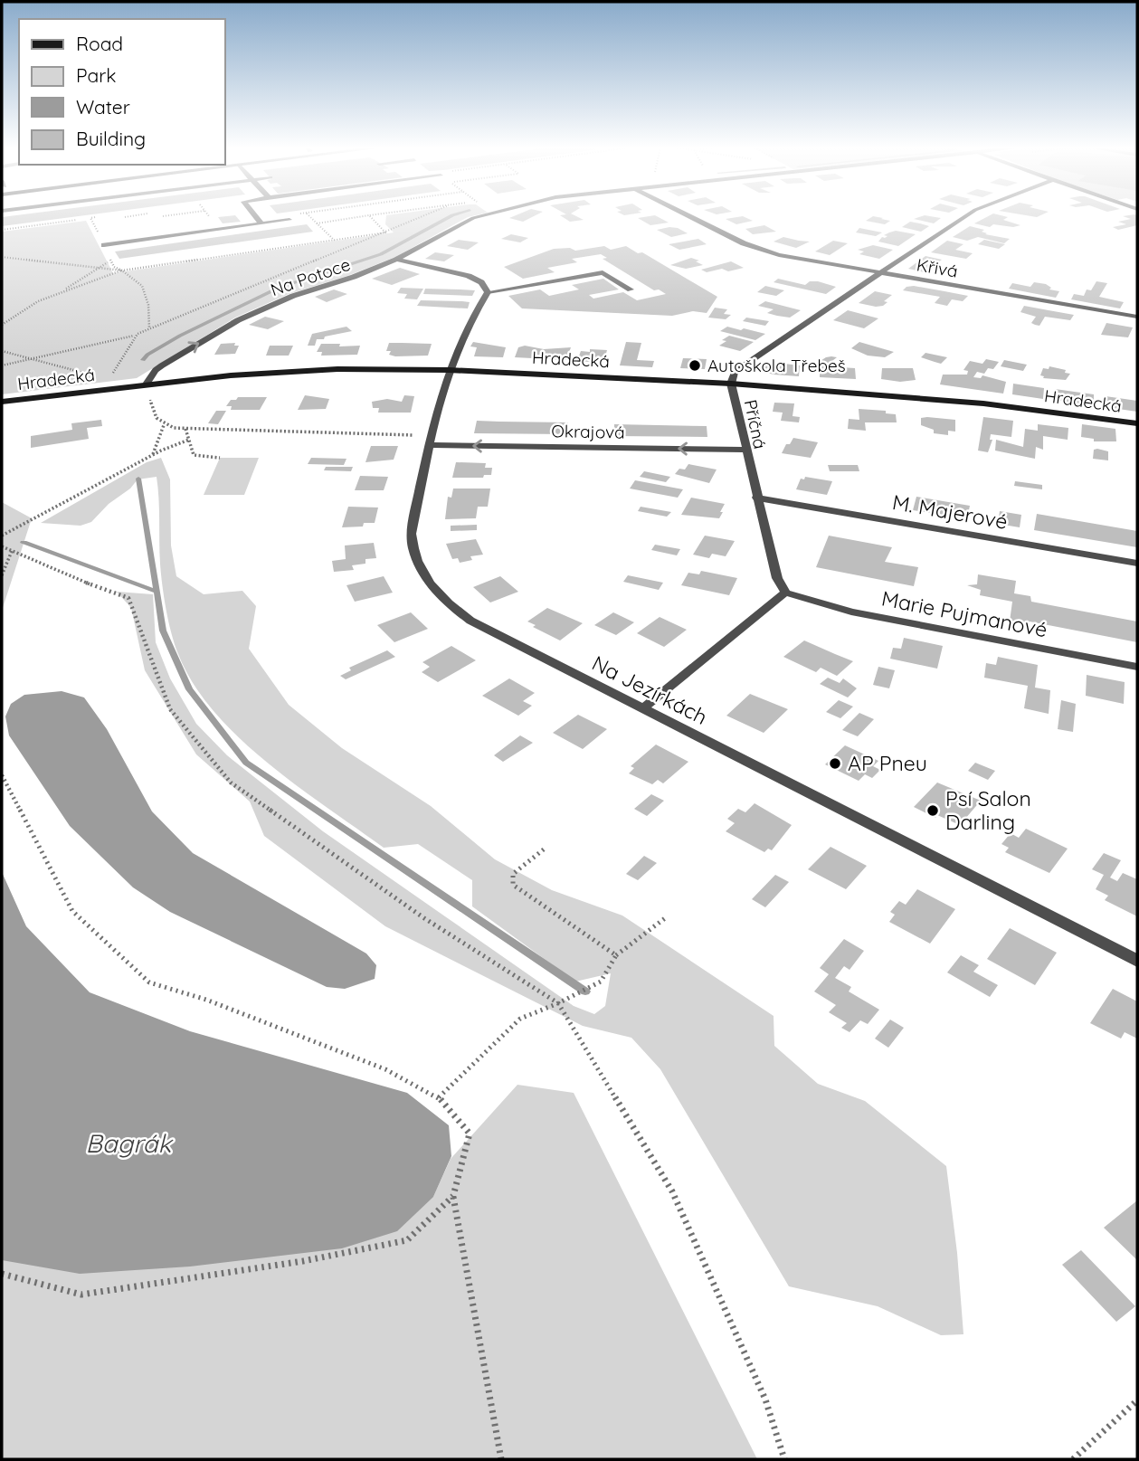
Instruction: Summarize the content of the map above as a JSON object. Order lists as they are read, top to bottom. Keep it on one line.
{"streets":{"street":["Křivá","Na Potoce","Hradecká","Příčná","Okrajová","M. Majerové","Marie Pujmanové","Na Jezírkách"]},"crossings":[["Křivá","Příčná"],["Na Potoce","Hradecká"],["Hradecká","Příčná"],["Hradecká","Na Jezírkách"],["Příčná","Okrajová"],["Příčná","M. Majerové"],["Příčná","Marie Pujmanové"],["Okrajová","Na Jezírkách"]],"one_way":["Okrajová"],"water":["Bagrák"],"places":["Autoškola Třebeš","AP Pneu","Psí Salon Darling"],"legend":["Road","Park","Water","Building"]}
